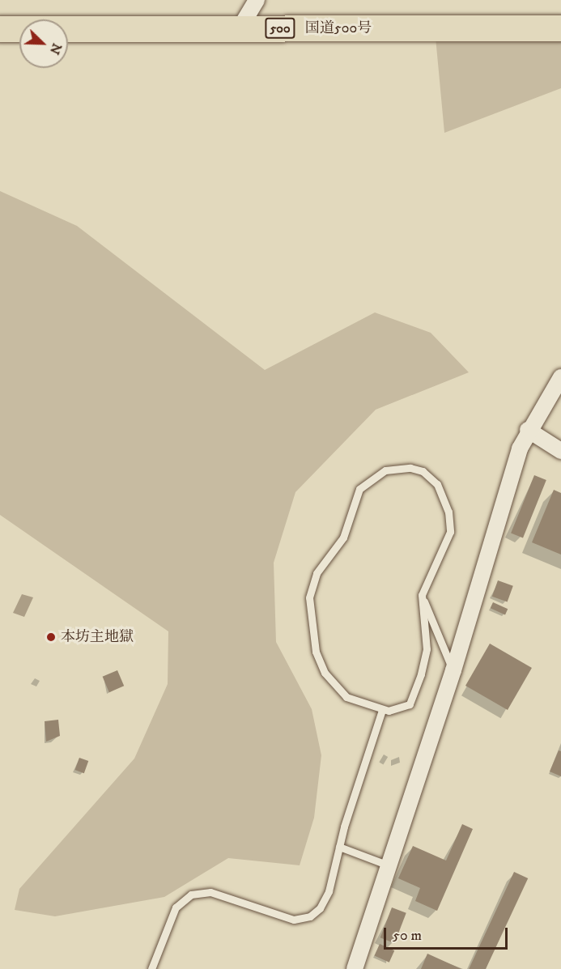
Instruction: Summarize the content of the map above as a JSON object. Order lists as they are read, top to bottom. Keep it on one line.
{"streets":{"highway":["500","国道500号"]},"places":["本坊主地獄"],"scale_bar":"50 m","north":"bottom right"}
